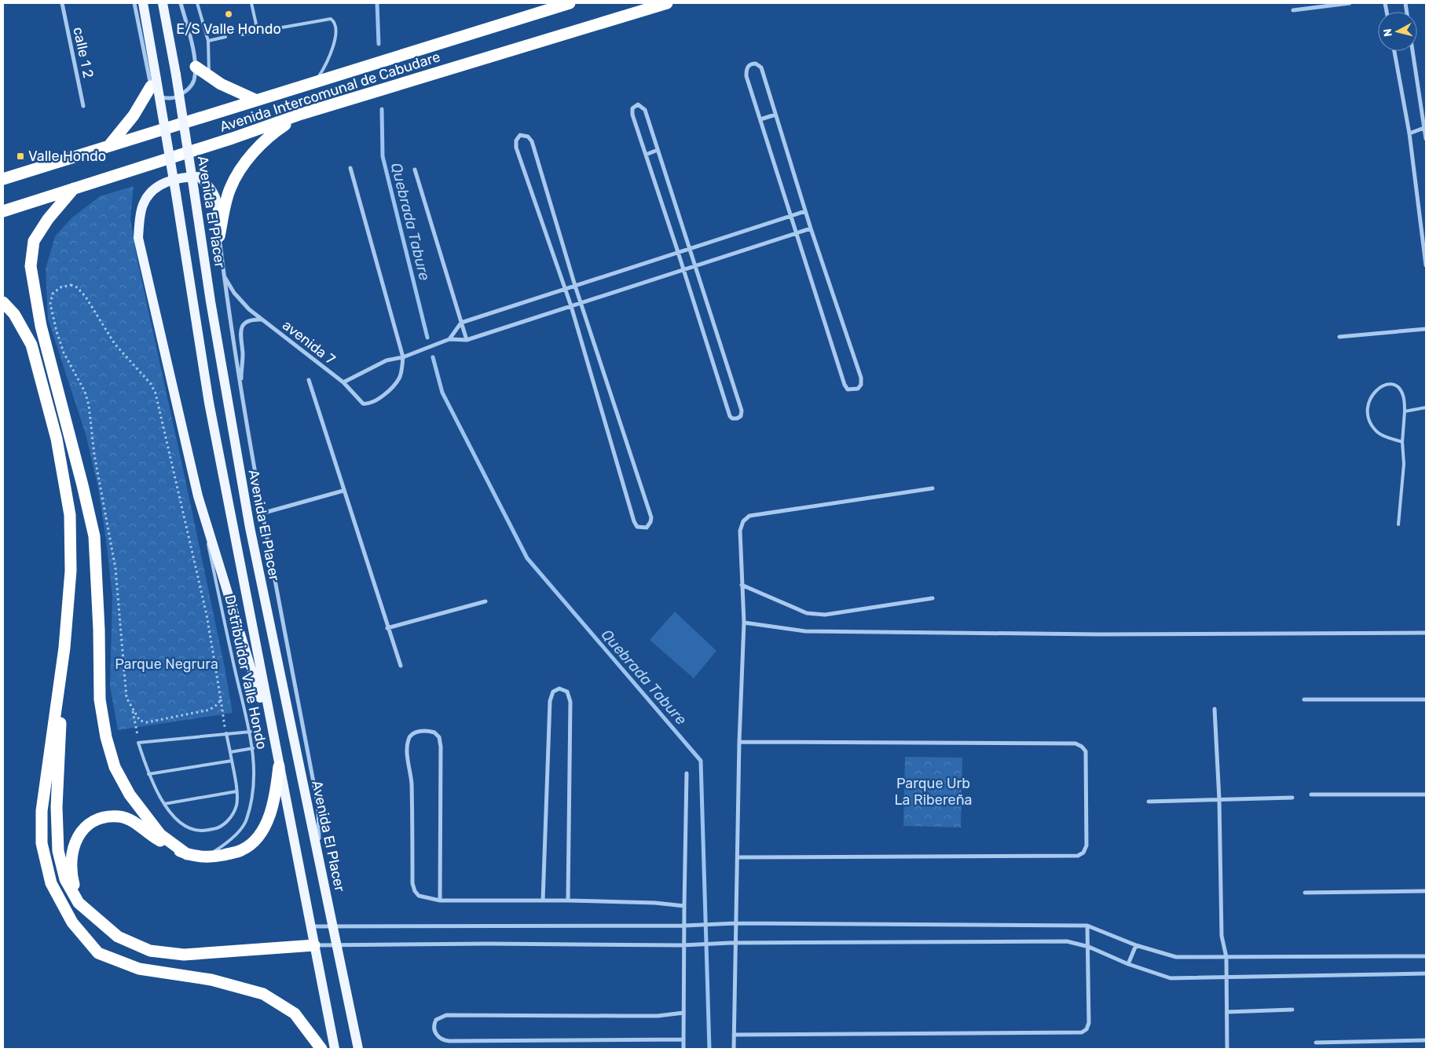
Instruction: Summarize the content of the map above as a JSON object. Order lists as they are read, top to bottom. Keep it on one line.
{"streets":{"highway":["Avenida Intercomunal de Cabudare"],"main road":["Avenida El Placer"],"street":["calle 1 2","avenida 7"],"lane":["Distribuidor Valle Hondo"]},"water":["Quebrada Tabure"],"parks":["Parque Negrura","Parque Urb La Ribereña"],"places":{"other":["E/S Valle Hondo"],"transit":["Valle Hondo"]},"north":"left"}
